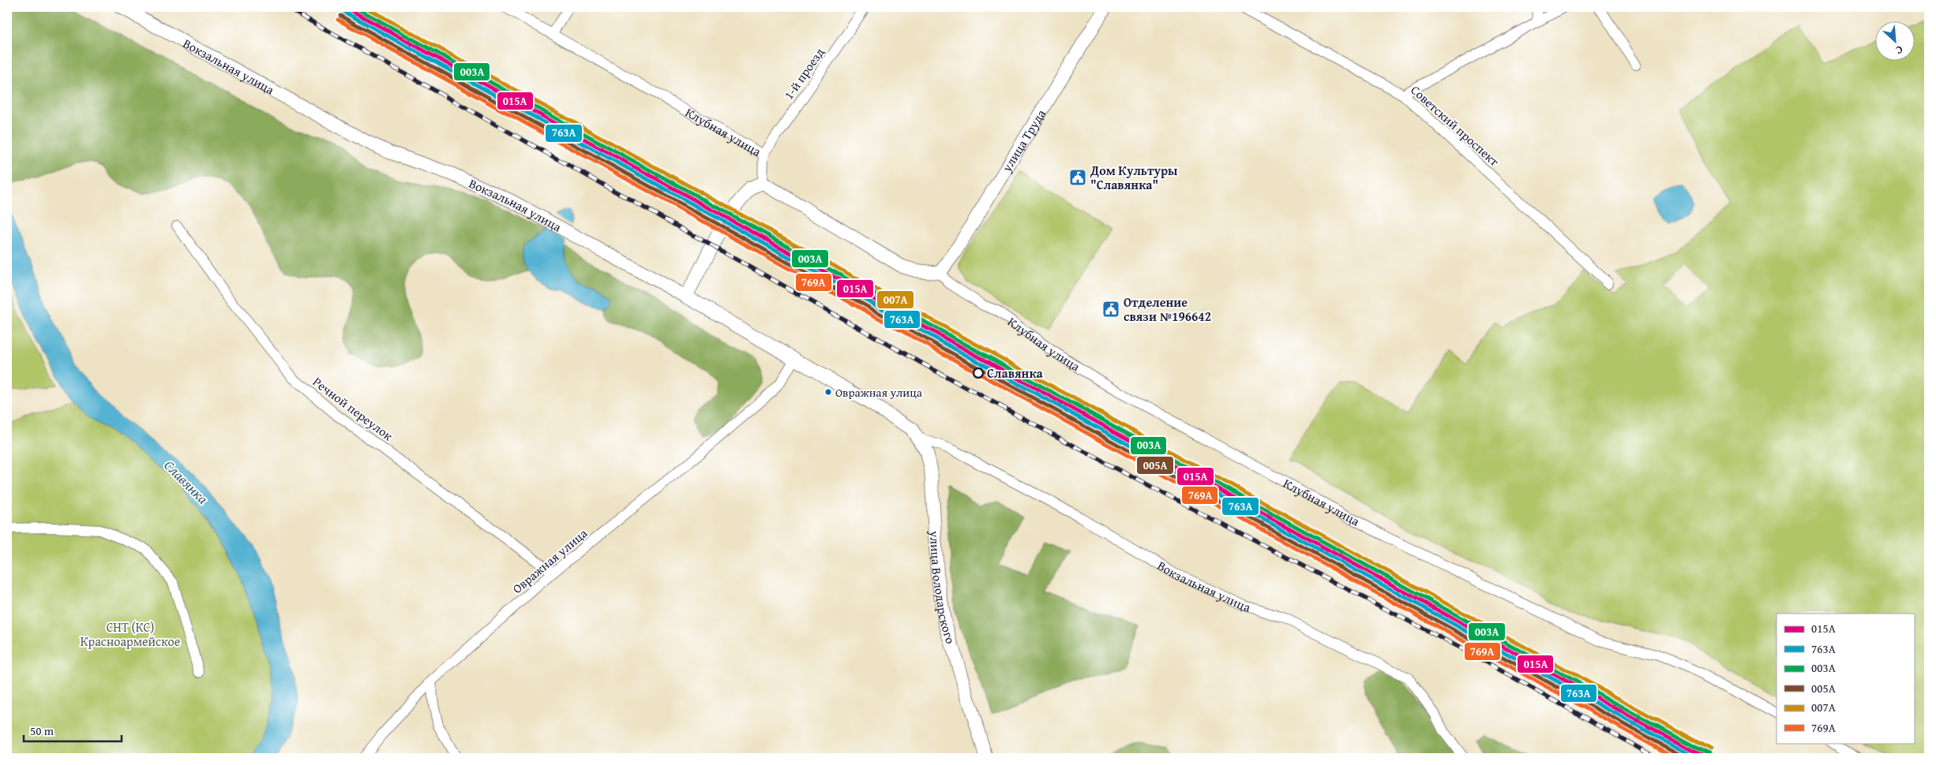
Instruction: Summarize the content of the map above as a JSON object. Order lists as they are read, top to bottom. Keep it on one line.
{"streets":{"street":["Вокзальная улица","1-й проезд","Советский проспект","Клубная улица","улица Труда","Речной переулок","Овражная улица","улица Володарского"]},"crossings":[["Вокзальная улица","Овражная улица"],["Вокзальная улица","улица Володарского"],["1-й проезд","Клубная улица"],["Клубная улица","улица Труда"],["Речной переулок","Овражная улица"]],"water":["Славянка"],"parks":["СНТ (КС) Красноармейское"],"places":{"public building":["Дом Культуры \"Славянка\"","Отделение связи №196642"],"other":["Славянка","Овражная улица"]},"lines":["transit line 015А","transit line 003А","transit line 007А","transit line 763А","transit line 005А","transit line 769А"],"legend":["015А","763А","003А","005А","007А","769А"],"scale_bar":"50 m","north":"bottom right"}
